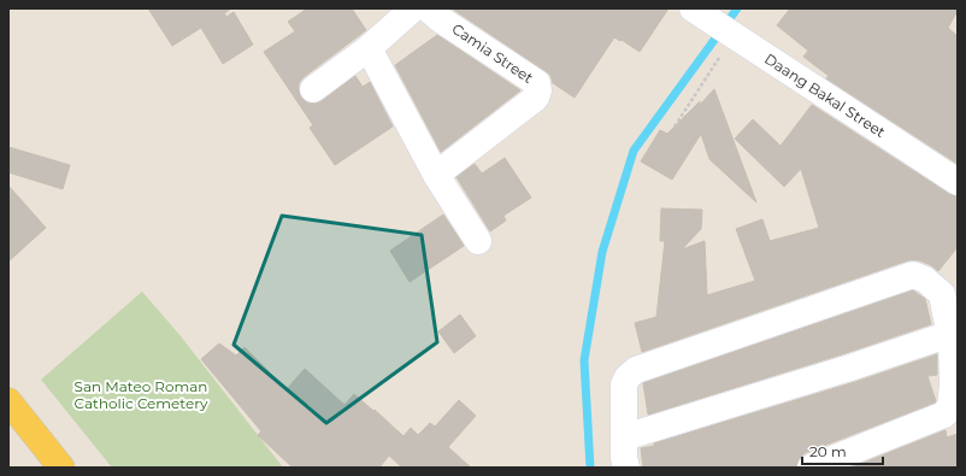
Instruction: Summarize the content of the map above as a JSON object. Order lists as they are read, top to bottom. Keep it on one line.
{"streets":{"street":["Camia Street","Daang Bakal Street"]},"parks":["San Mateo Roman Catholic Cemetery"],"scale_bar":"20 m"}
